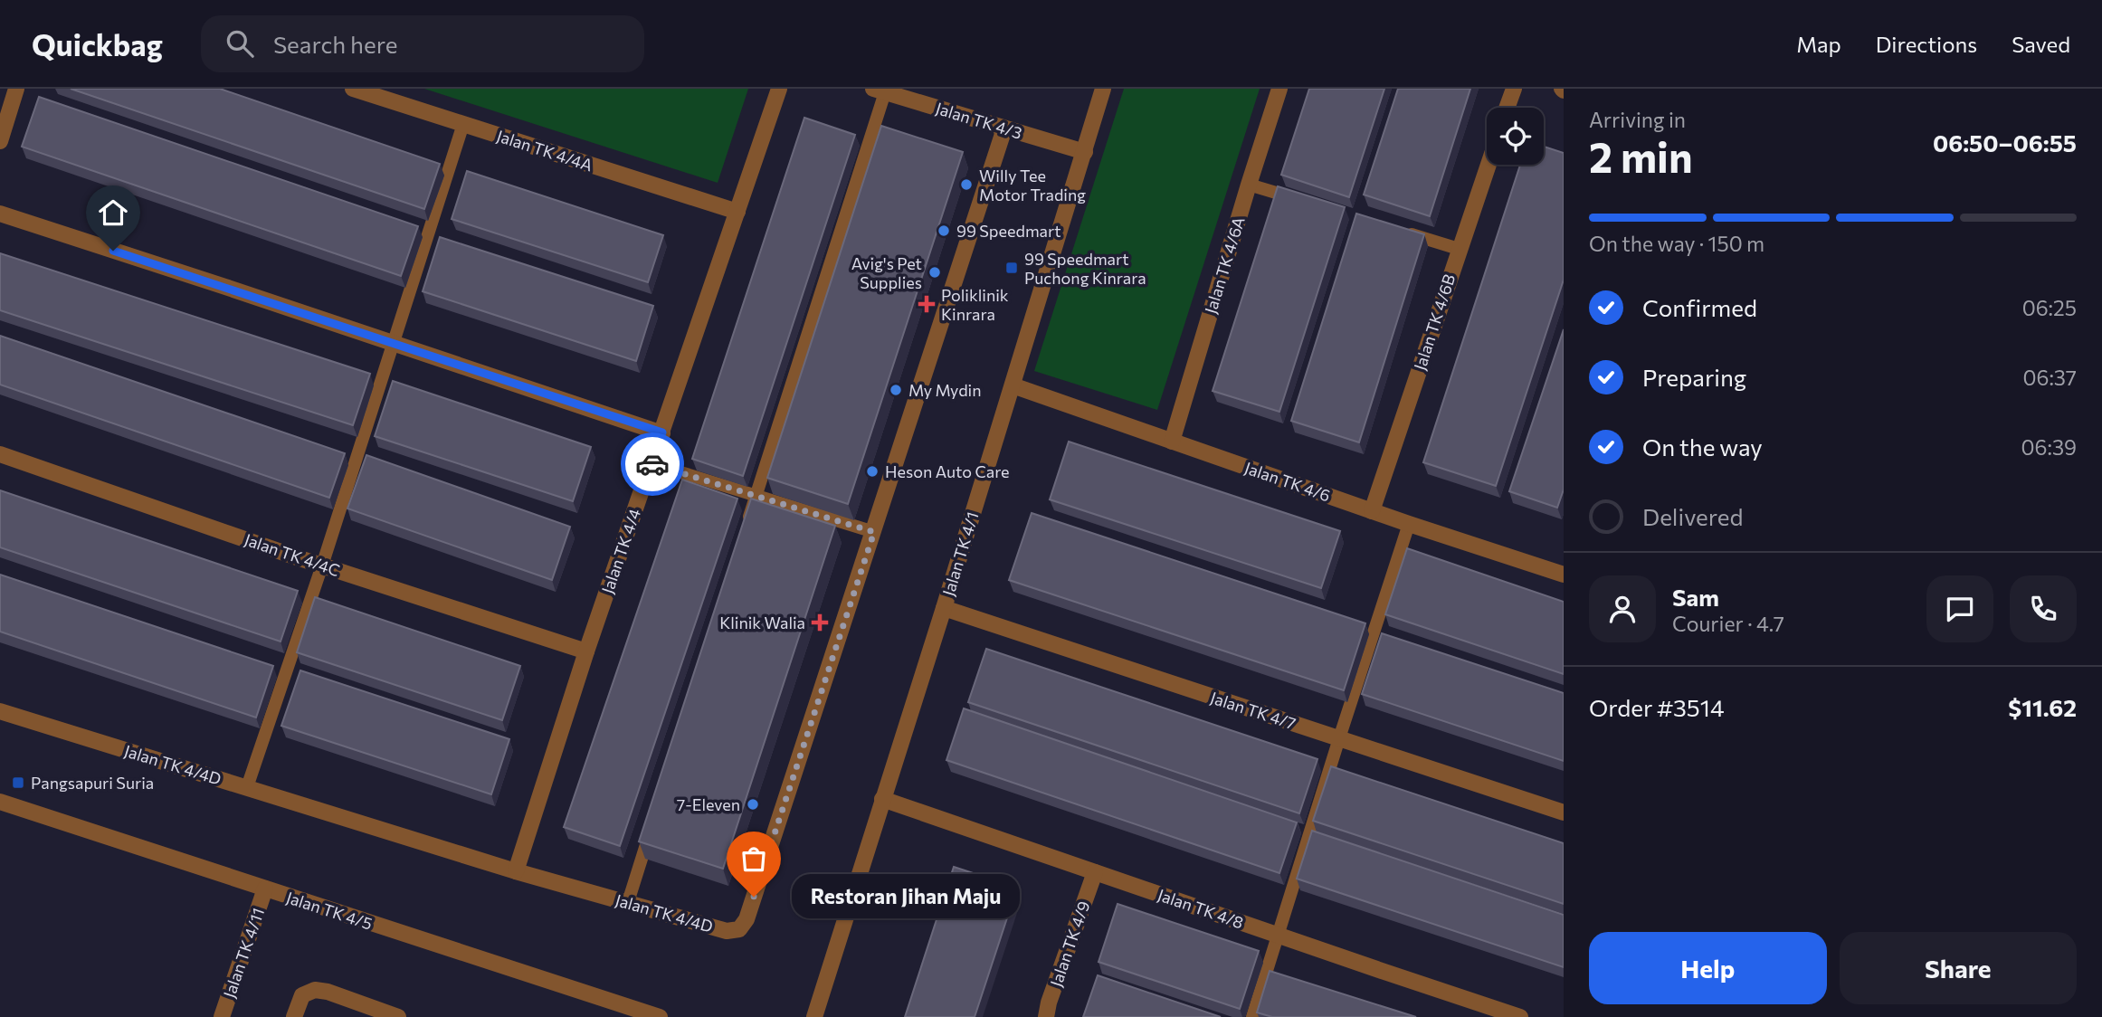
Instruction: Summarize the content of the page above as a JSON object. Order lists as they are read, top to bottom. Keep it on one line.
{"streets":{"street":["Jalan TK 4/3","Jalan TK 4/4A","Jalan TK 4/6A","Jalan TK 4/6B","Jalan TK 4/6","Jalan TK 4/4","Jalan TK 4/1","Jalan TK 4/4C","Jalan TK 4/7","Jalan TK 4/4D","Jalan TK 4/8","Jalan TK 4/5","Jalan TK 4/9","Jalan TK 4/11"]},"crossings":[["Jalan TK 4/3","Jalan TK 4/1"],["Jalan TK 4/3","Jalan TK 4/4D"],["Jalan TK 4/4A","Jalan TK 4/4"],["Jalan TK 4/6A","Jalan TK 4/6"],["Jalan TK 4/6B","Jalan TK 4/6"],["Jalan TK 4/6","Jalan TK 4/1"],["Jalan TK 4/4","Jalan TK 4/4C"],["Jalan TK 4/4","Jalan TK 4/4D"],["Jalan TK 4/1","Jalan TK 4/7"],["Jalan TK 4/1","Jalan TK 4/8"],["Jalan TK 4/8","Jalan TK 4/9"],["Jalan TK 4/5","Jalan TK 4/11"]],"places":{"other":["Willy Tee Motor Trading","99 Speedmart","Avig's Pet Supplies","My Mydin","Heson Auto Care","7-Eleven","Restoran Jihan Maju"],"transit":["99 Speedmart Puchong Kinrara","Pangsapuri Suria"],"health":["Poliklinik Kinrara","Klinik Walia"]},"page":{"header":"Quickbag","search":"Search here","nav":["Map","Directions","Saved"],"heading":["2 min","Arriving in","06:50–06:55"],"panel":["Sam","Courier · 4.7","Order #3514","$11.62"],"bar":"On the way · 150 m","list":[["Confirmed","06:25"],["Preparing","06:37"],["On the way","06:39"],"Delivered"],"bubble":"Restoran Jihan Maju","buttons":["Help","Share"]}}
